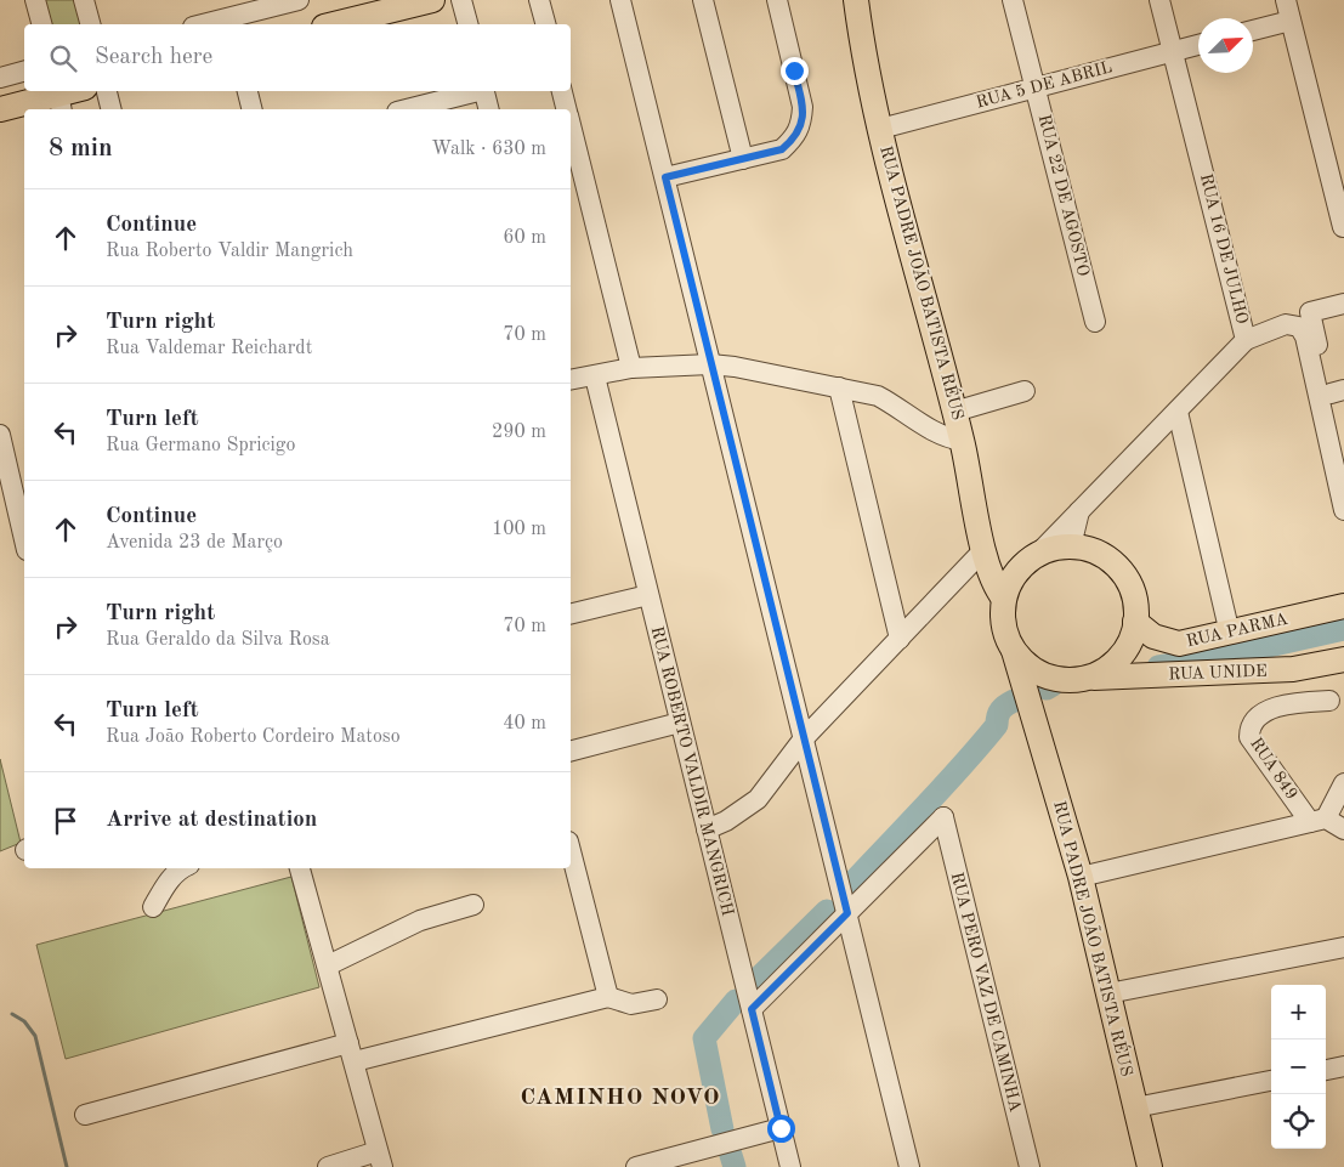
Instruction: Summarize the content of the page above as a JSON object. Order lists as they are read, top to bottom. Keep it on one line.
{"streets":{"main road":["RUA PADRE JOÃO BATISTA RÉUS","RUA PARMA","RUA UNIDE"],"street":["RUA 5 DE ABRIL","RUA 22 DE AGOSTO","RUA 16 DE JULHO","RUA 849","RUA ROBERTO VALDIR MANGRICH","RUA PERO VAZ DE CAMINHA"]},"crossings":[["RUA 5 DE ABRIL","RUA 22 DE AGOSTO"],["RUA 5 DE ABRIL","RUA 16 DE JULHO"],["RUA 5 DE ABRIL","RUA PADRE JOÃO BATISTA RÉUS"],["RUA 16 DE JULHO","RUA PADRE JOÃO BATISTA RÉUS"],["RUA 16 DE JULHO","RUA PARMA"],["RUA 16 DE JULHO","RUA UNIDE"],["RUA PADRE JOÃO BATISTA RÉUS","RUA PARMA"],["RUA PADRE JOÃO BATISTA RÉUS","RUA UNIDE"],["RUA PARMA","RUA UNIDE"]],"districts":["CAMINHO NOVO"],"north":"top right","page":{"search":"Search here","heading":["8 min","Walk · 630 m"],"list":[["Continue","Rua Roberto Valdir Mangrich","60 m"],["Turn right","Rua Valdemar Reichardt","70 m"],["Turn left","Rua Germano Spricigo","290 m"],["Continue","Avenida 23 de Março","100 m"],["Turn right","Rua Geraldo da Silva Rosa","70 m"],["Turn left","Rua João Roberto Cordeiro Matoso","40 m"],"Arrive at destination"],"map_buttons":["+","−"]}}
